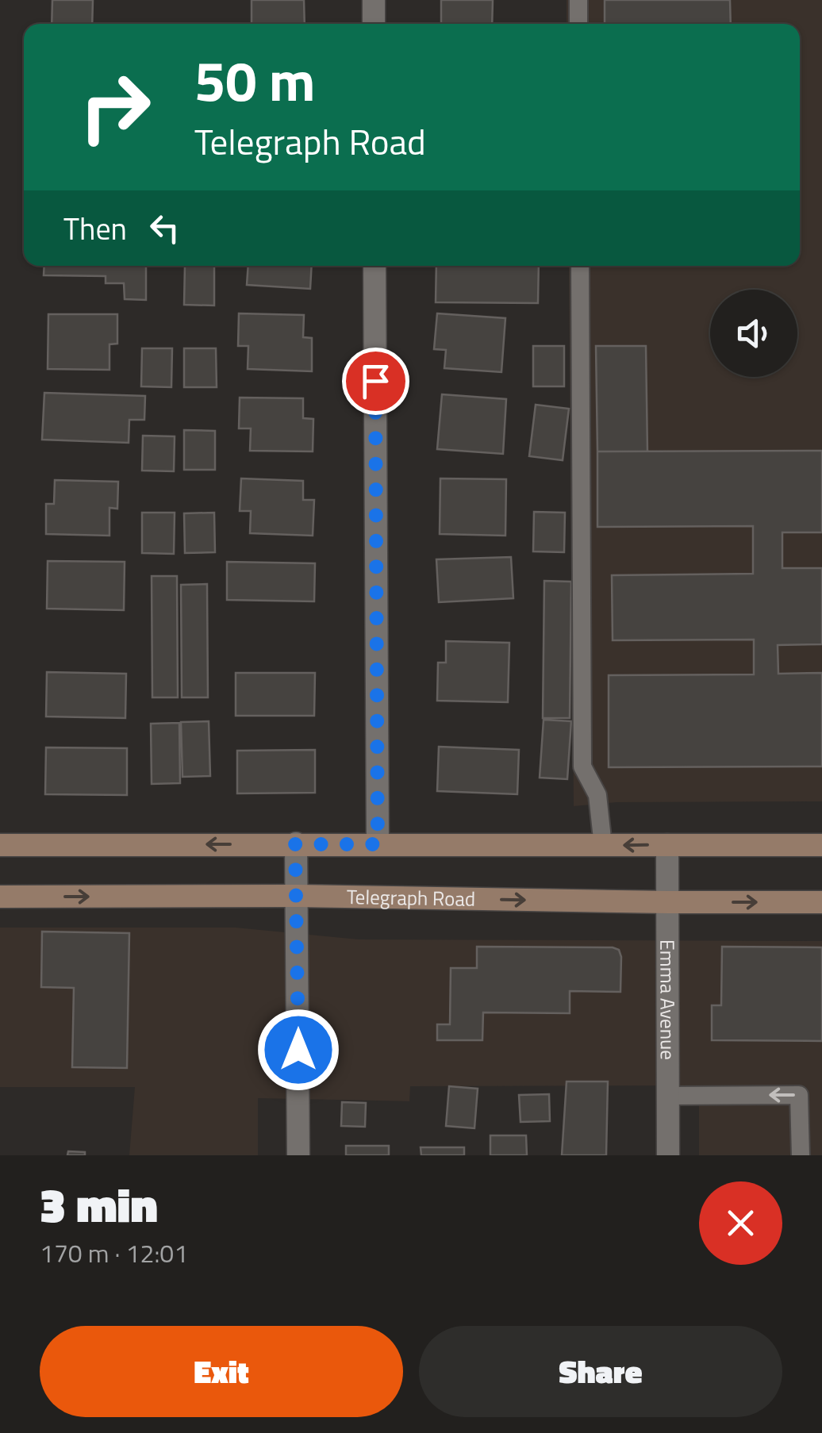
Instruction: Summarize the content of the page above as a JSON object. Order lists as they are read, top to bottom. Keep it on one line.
{"streets":{"main road":["Telegraph Road"],"street":["Emma Avenue"]},"crossings":[["Telegraph Road","Emma Avenue"]],"page":{"turn":["50 m","Telegraph Road"],"then":"Then","heading":["3 min","170 m · 12:01"],"buttons":["Exit","Share"]}}
